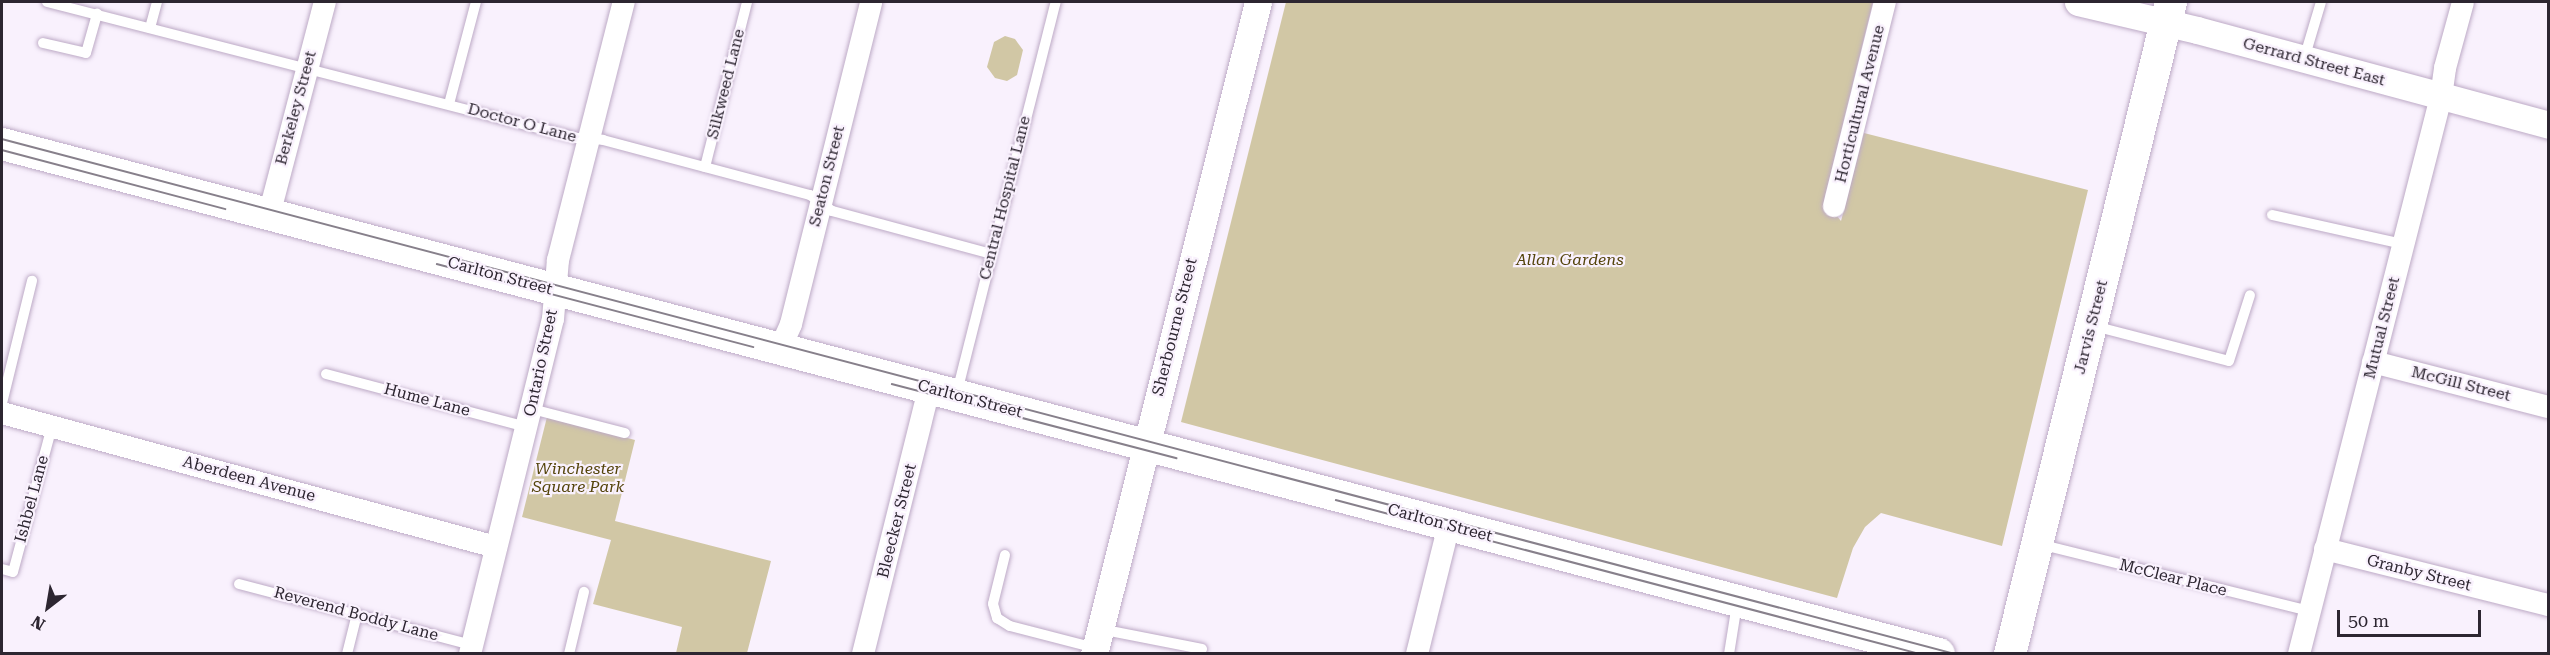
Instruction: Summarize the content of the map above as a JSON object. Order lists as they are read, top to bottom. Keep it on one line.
{"streets":{"main road":["Carlton Street","Jarvis Street"],"street":["Gerrard Street East","Horticultural Avenue","Berkeley Street","Seaton Street","Sherbourne Street","Mutual Street","Ontario Street","McGill Street","Aberdeen Avenue","Bleecker Street","Granby Street"],"lane":["Silkweed Lane","Doctor O Lane","Central Hospital Lane","Hume Lane","Ishbel Lane","McClear Place","Reverend Boddy Lane"]},"crossings":[["Gerrard Street East","Jarvis Street"],["Gerrard Street East","Mutual Street"],["Silkweed Lane","Doctor O Lane"],["Berkeley Street","Doctor O Lane"],["Berkeley Street","Carlton Street"],["Doctor O Lane","Seaton Street"],["Doctor O Lane","Central Hospital Lane"],["Doctor O Lane","Ontario Street"],["Seaton Street","Carlton Street"],["Central Hospital Lane","Carlton Street"],["Central Hospital Lane","Bleecker Street"],["Carlton Street","Sherbourne Street"],["Carlton Street","Ontario Street"],["Carlton Street","Bleecker Street"],["Jarvis Street","McClear Place"],["Mutual Street","McGill Street"],["Mutual Street","Granby Street"],["Mutual Street","McClear Place"],["Ontario Street","Hume Lane"],["Ontario Street","Aberdeen Avenue"],["Ontario Street","Reverend Boddy Lane"],["Aberdeen Avenue","Ishbel Lane"]],"parks":["Allan Gardens","Winchester Square Park"],"scale_bar":"50 m","north":"bottom left"}
